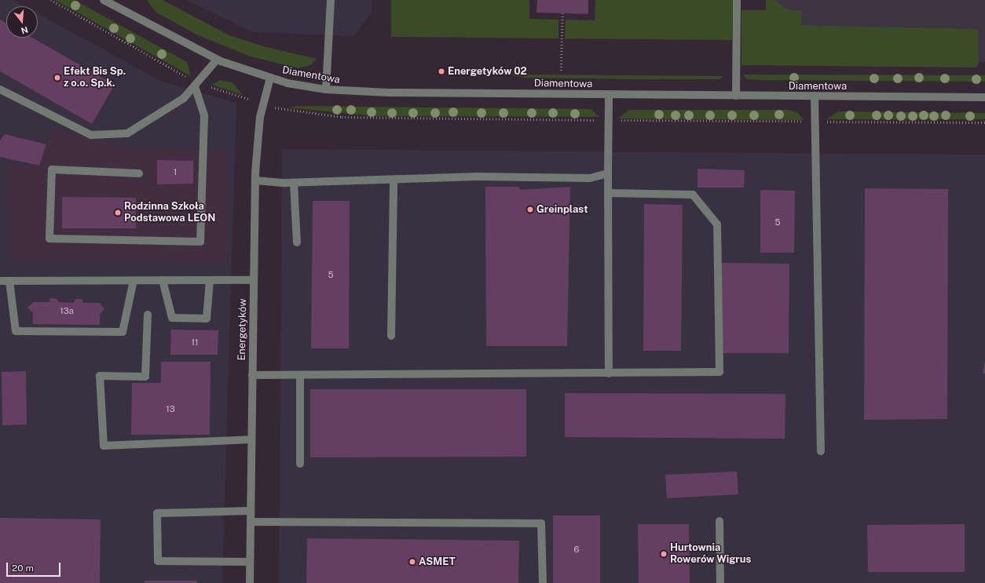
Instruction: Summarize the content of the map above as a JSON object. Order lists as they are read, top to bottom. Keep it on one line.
{"streets":{"street":["Diamentowa","Energetyków"]},"crossings":[["Diamentowa","Energetyków"]],"places":["Energetyków 02","Efekt Bis Sp. z o.o. Sp.k.","Greinplast","Rodzinna Szkoła Podstawowa LEON","Hurtownia Rowerów Wigrus","ASMET"],"house_numbers":["1","5","5","13a","11","13","6"],"scale_bar":"20 m","north":"bottom"}
